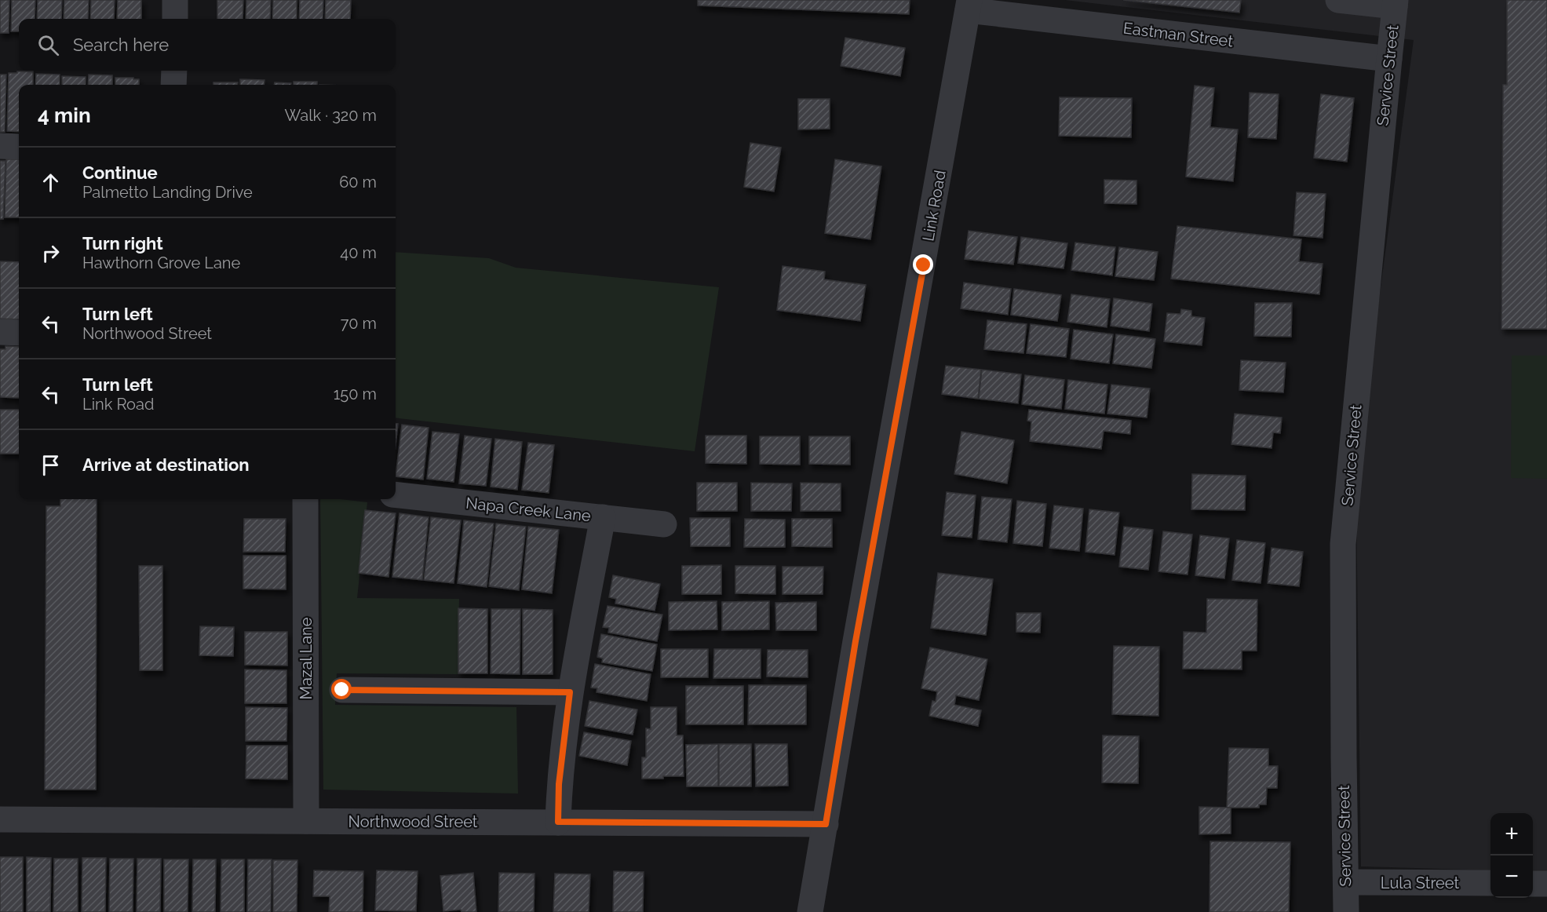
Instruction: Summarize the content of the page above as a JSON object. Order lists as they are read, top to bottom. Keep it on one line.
{"streets":{"street":["Eastman Street","Service Street","Link Road","Napa Creek Lane","Mazal Lane","Northwood Street","Lula Street"]},"crossings":[["Eastman Street","Service Street"],["Eastman Street","Link Road"],["Service Street","Lula Street"],["Link Road","Northwood Street"],["Mazal Lane","Northwood Street"]],"page":{"search":"Search here","heading":["4 min","Walk · 320 m"],"list":[["Continue","Palmetto Landing Drive","60 m"],["Turn right","Hawthorn Grove Lane","40 m"],["Turn left","Northwood Street","70 m"],["Turn left","Link Road","150 m"],"Arrive at destination"],"map_buttons":["+","−"]}}
